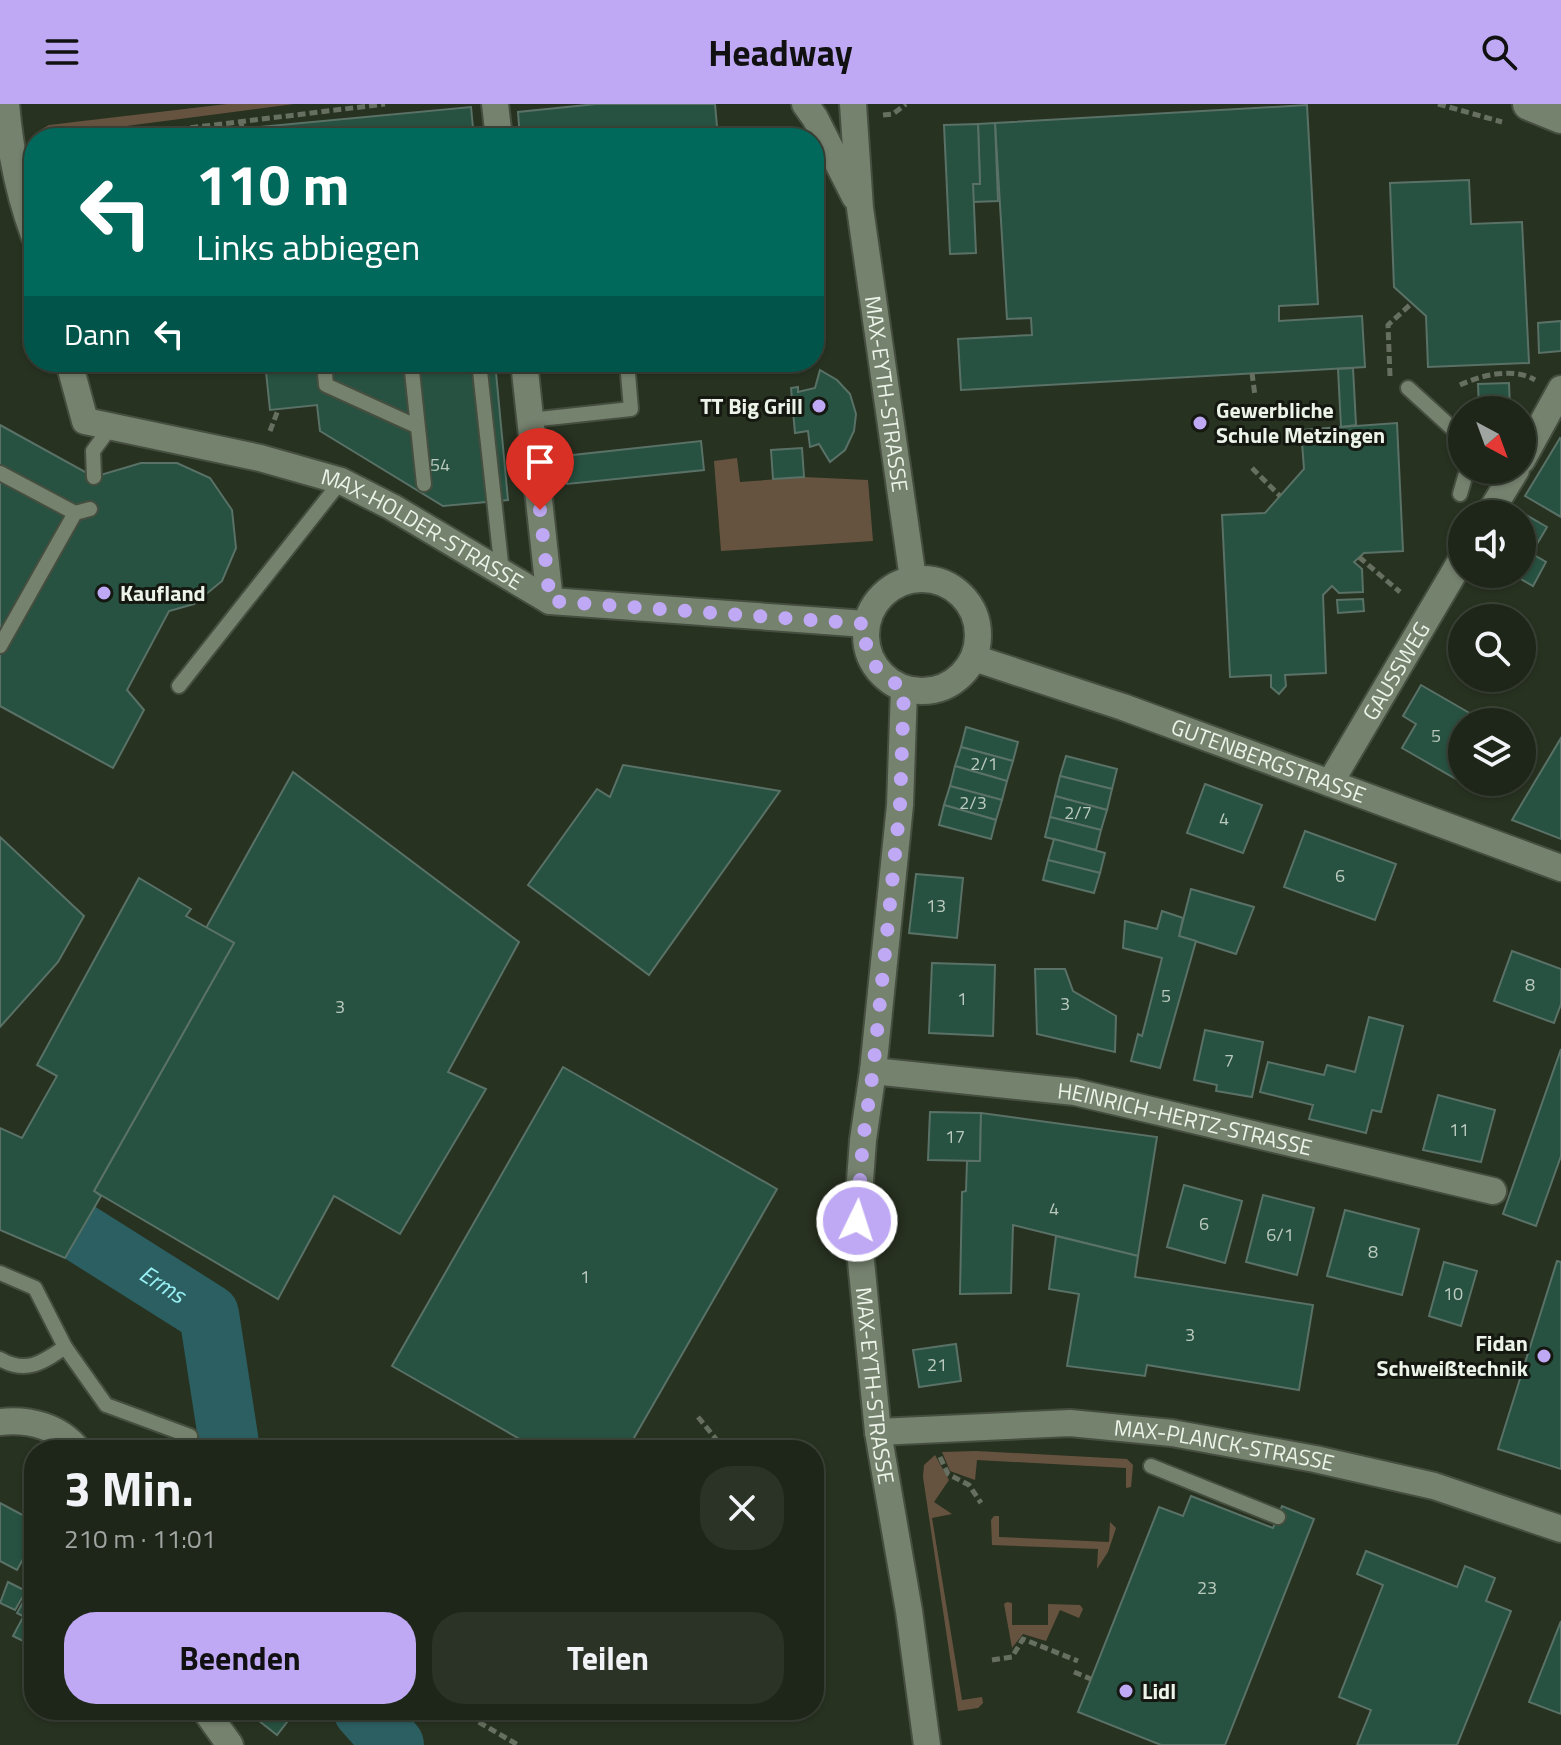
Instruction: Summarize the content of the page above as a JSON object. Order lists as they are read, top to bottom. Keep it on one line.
{"streets":{"street":["MAX-EYTH-STRASSE","MAX-HOLDER-STRASSE","GAUSSWEG","GUTENBERGSTRASSE","HEINRICH-HERTZ-STRASSE","MAX-PLANCK-STRASSE"]},"crossings":[["MAX-EYTH-STRASSE","MAX-HOLDER-STRASSE"],["MAX-EYTH-STRASSE","GUTENBERGSTRASSE"],["MAX-EYTH-STRASSE","HEINRICH-HERTZ-STRASSE"],["MAX-EYTH-STRASSE","MAX-PLANCK-STRASSE"],["MAX-HOLDER-STRASSE","GUTENBERGSTRASSE"],["GAUSSWEG","GUTENBERGSTRASSE"]],"water":["Erms"],"places":["TT Big Grill","Gewerbliche Schule Metzingen","Kaufland","Fidan Schweißtechnik","Lidl"],"house_numbers":["54","5","2/1","2/3","2/7","4","6","13","8","5","1","3","3","7","11","17","4","6","6/1","8","1","10","3","21","23"],"north":"bottom right","page":{"header":"Headway","turn":["110 m","Links abbiegen"],"then":"Dann","heading":["3 Min.","210 m · 11:01"],"buttons":["Beenden","Teilen"]}}
